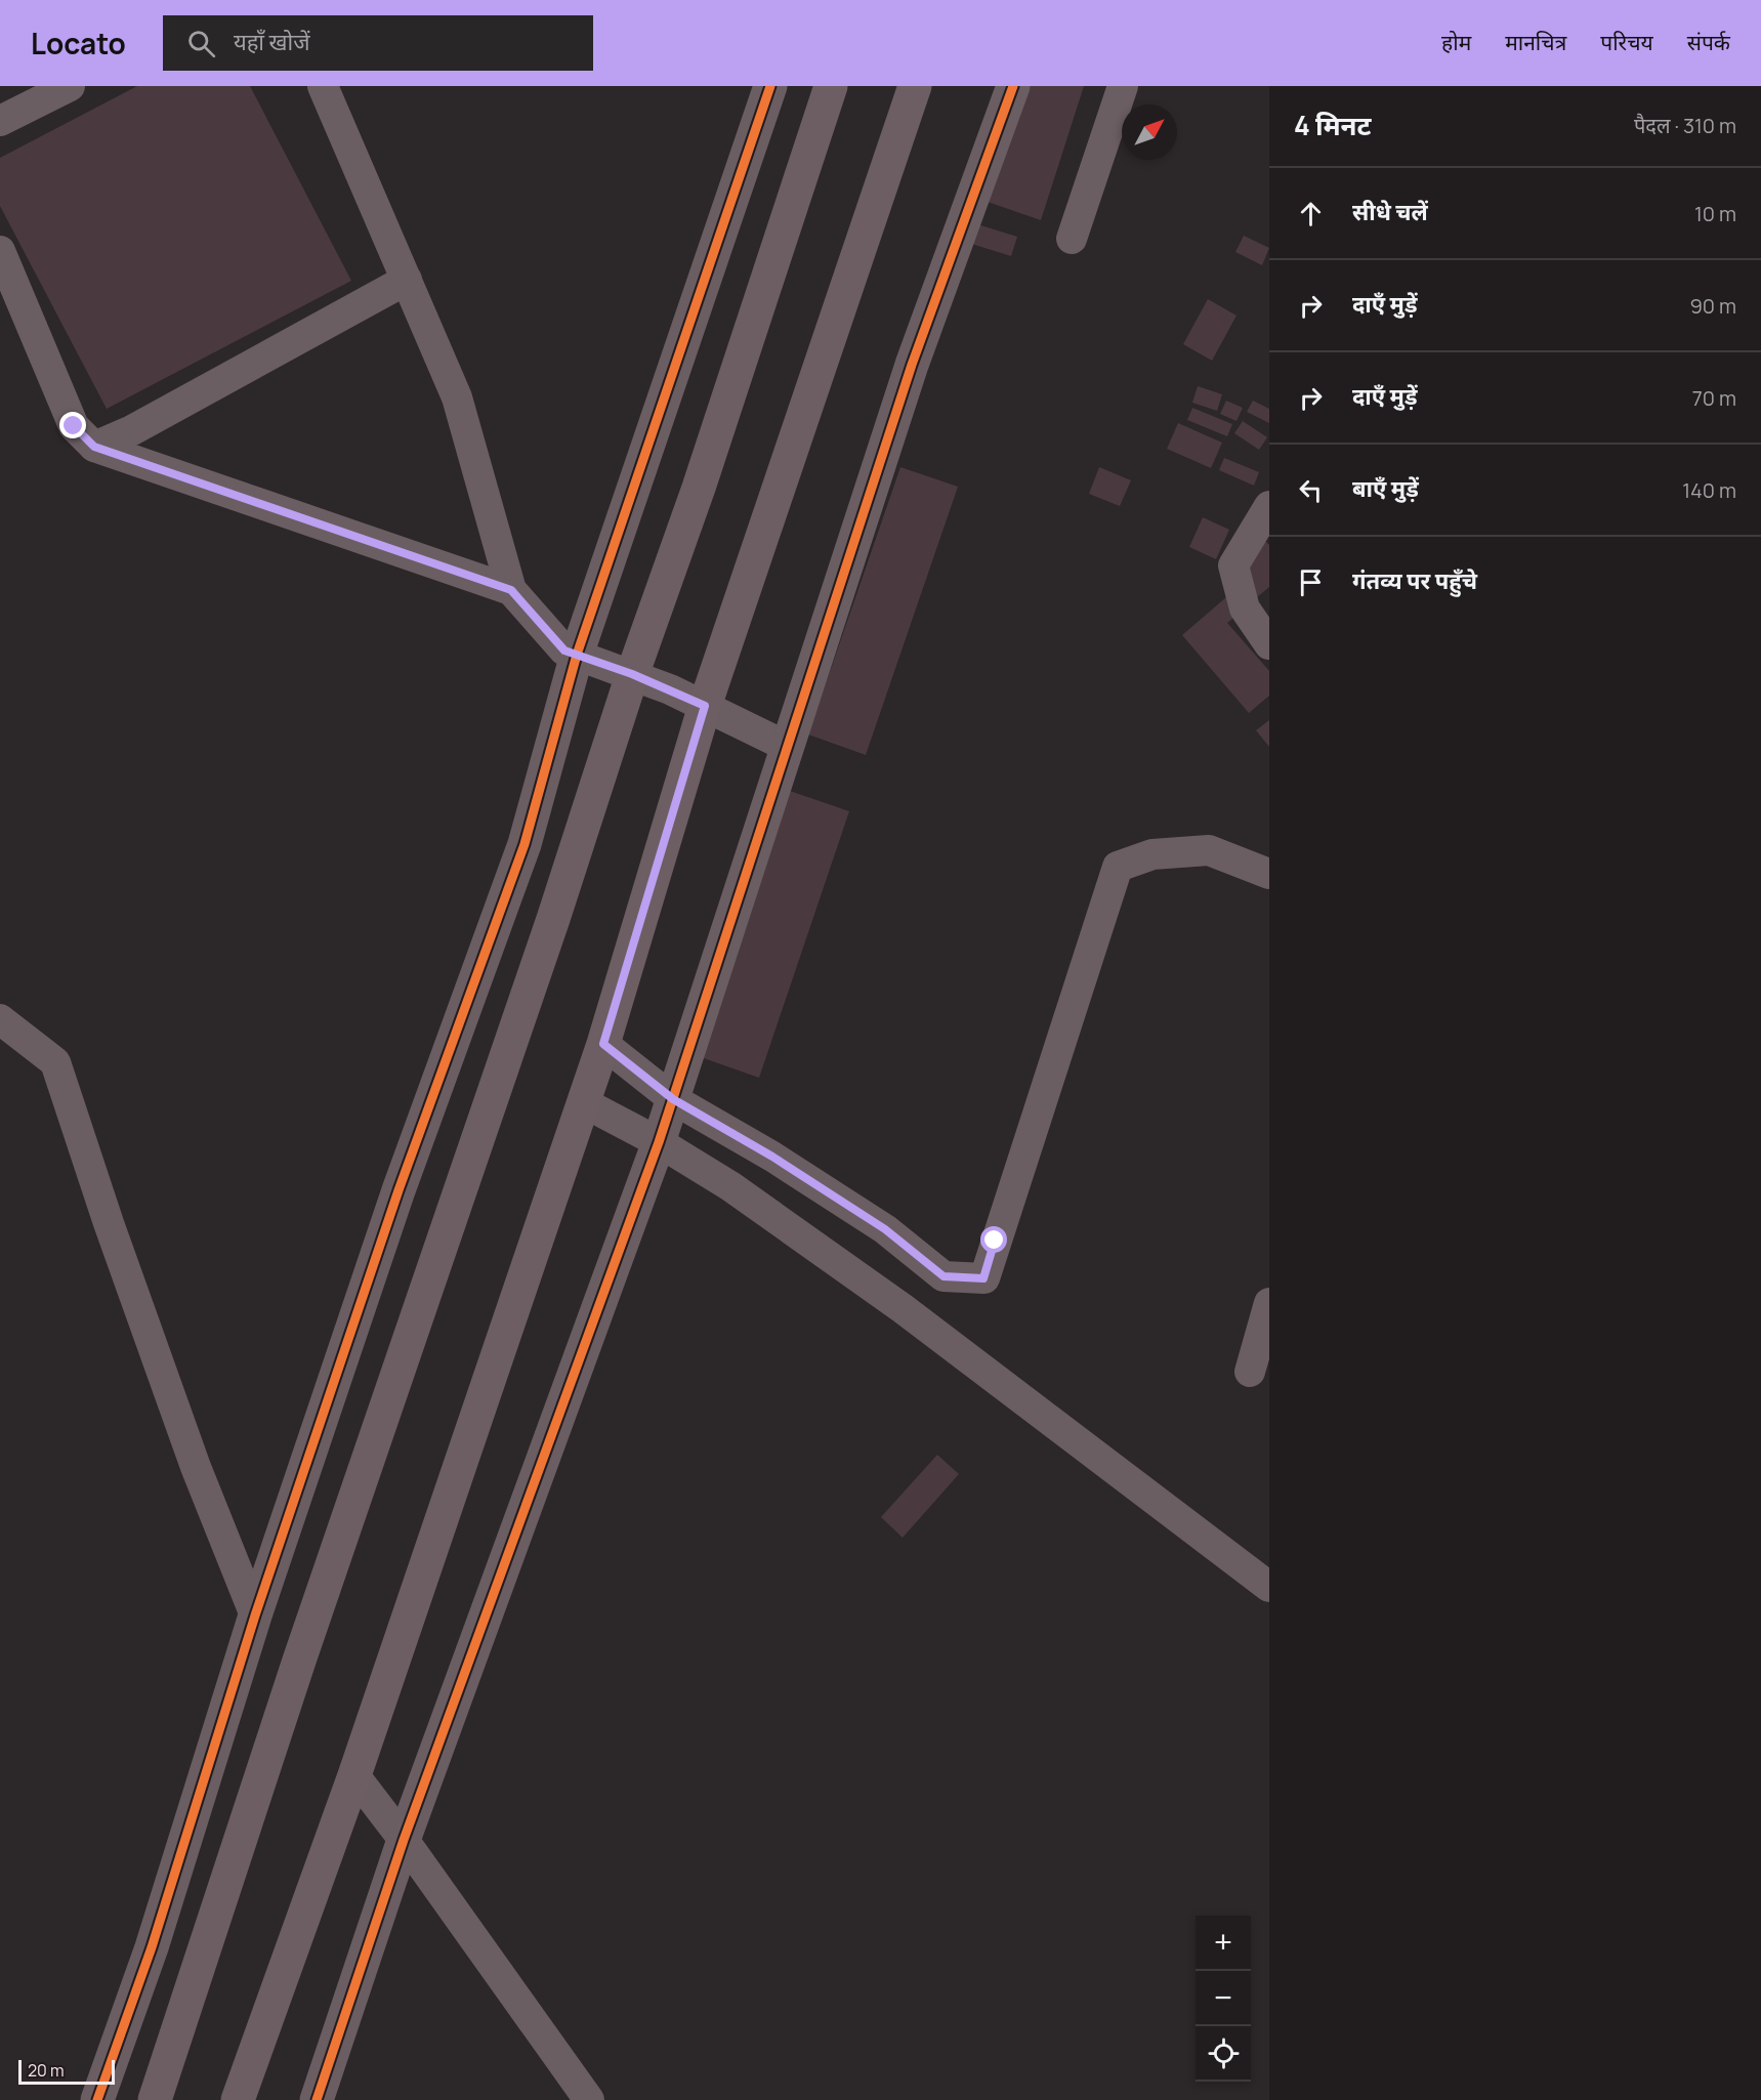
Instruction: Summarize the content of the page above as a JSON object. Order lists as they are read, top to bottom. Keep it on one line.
{"scale_bar":"20 m","north":"top right","page":{"header":"Locato","search":"यहाँ खोजें","nav":["होम","मानचित्र","परिचय","संपर्क"],"heading":["4 मिनट","पैदल · 310 m"],"list":[["सीधे चलें","10 m"],["दाएँ मुड़ें","90 m"],["दाएँ मुड़ें","70 m"],["बाएँ मुड़ें","140 m"],"गंतव्य पर पहुँचे"],"map_buttons":["+","−"],"scale":"20 m"}}
